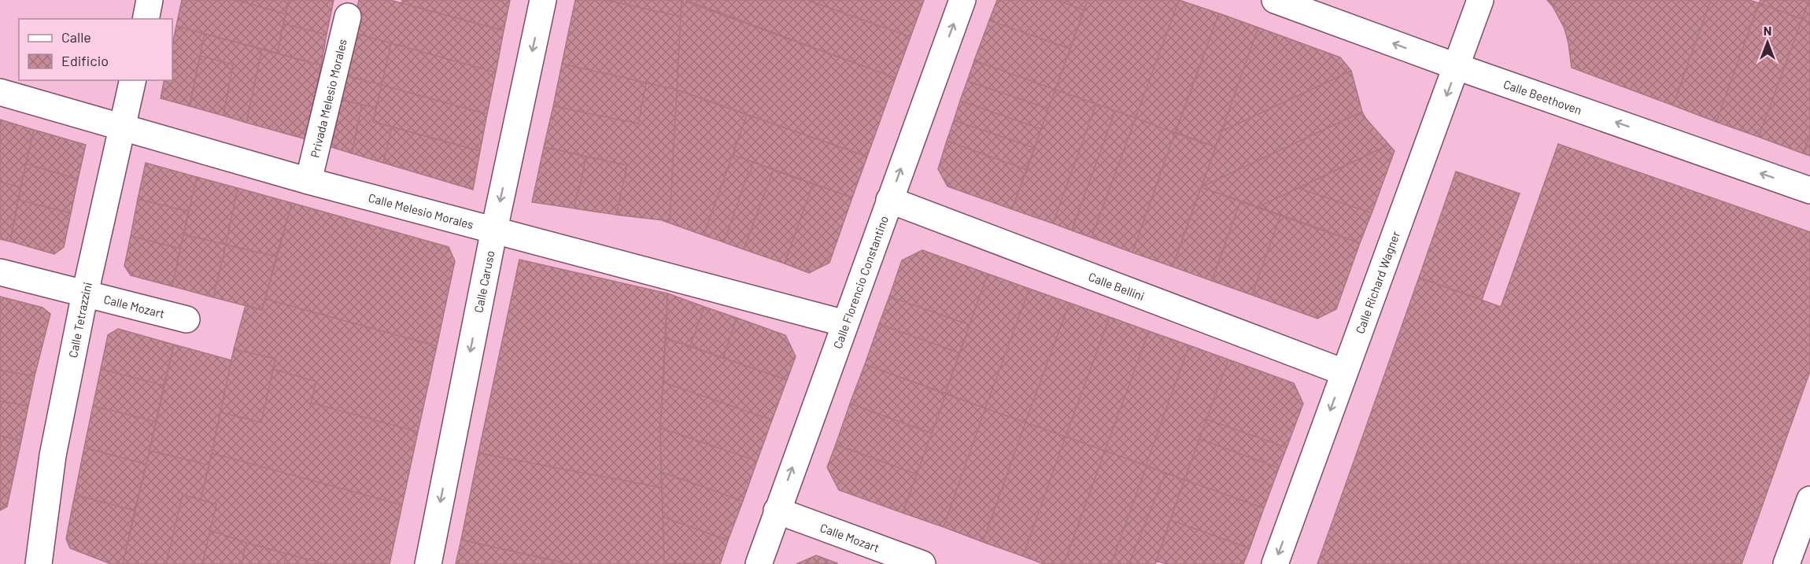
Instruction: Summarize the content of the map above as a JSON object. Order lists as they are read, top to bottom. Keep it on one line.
{"streets":{"street":["Calle Beethoven","Privada Melesio Morales","Calle Melesio Morales","Calle Caruso","Calle Florencio Constantino","Calle Richard Wagner","Calle Bellini","Calle Mozart","Calle Tetrazzini"]},"crossings":[["Calle Beethoven","Calle Richard Wagner"],["Privada Melesio Morales","Calle Melesio Morales"],["Calle Melesio Morales","Calle Caruso"],["Calle Melesio Morales","Calle Florencio Constantino"],["Calle Melesio Morales","Calle Tetrazzini"],["Calle Florencio Constantino","Calle Bellini"],["Calle Florencio Constantino","Calle Mozart"],["Calle Richard Wagner","Calle Bellini"],["Calle Mozart","Calle Tetrazzini"]],"one_way":["Calle Beethoven","Calle Caruso","Calle Florencio Constantino","Calle Richard Wagner"],"legend":["Calle","Edificio"],"north":"top"}
